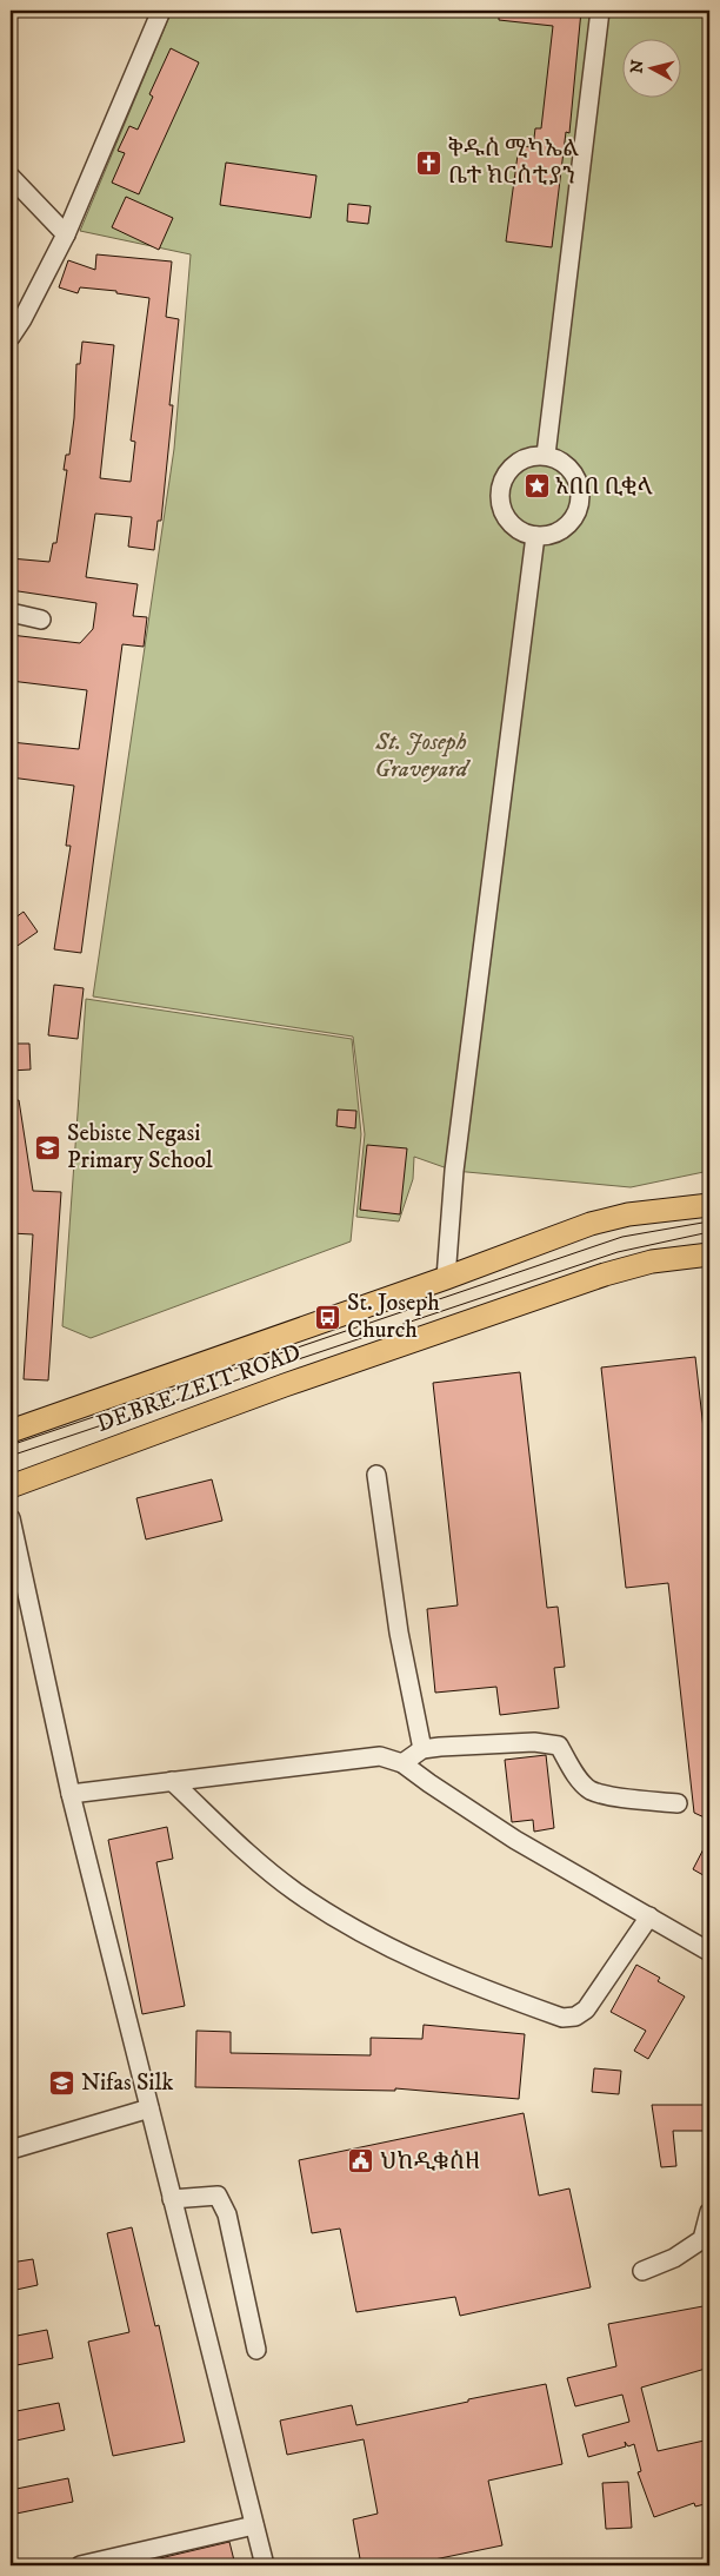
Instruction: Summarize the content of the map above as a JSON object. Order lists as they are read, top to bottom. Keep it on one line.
{"streets":{"main road":["DEBRE ZEIT ROAD"]},"parks":["St. Joseph Graveyard"],"places":{"church":["ቅዱስ ሚካኤል ቤተ ክርስቲያን"],"place":["አበበ ቢቂላ"],"school or university":["Sebiste Negasi Primary School","Nifas Silk"],"bus stop":["St. Joseph Church"],"public building":["ህከዲቁስዘ"]},"north":"left"}
